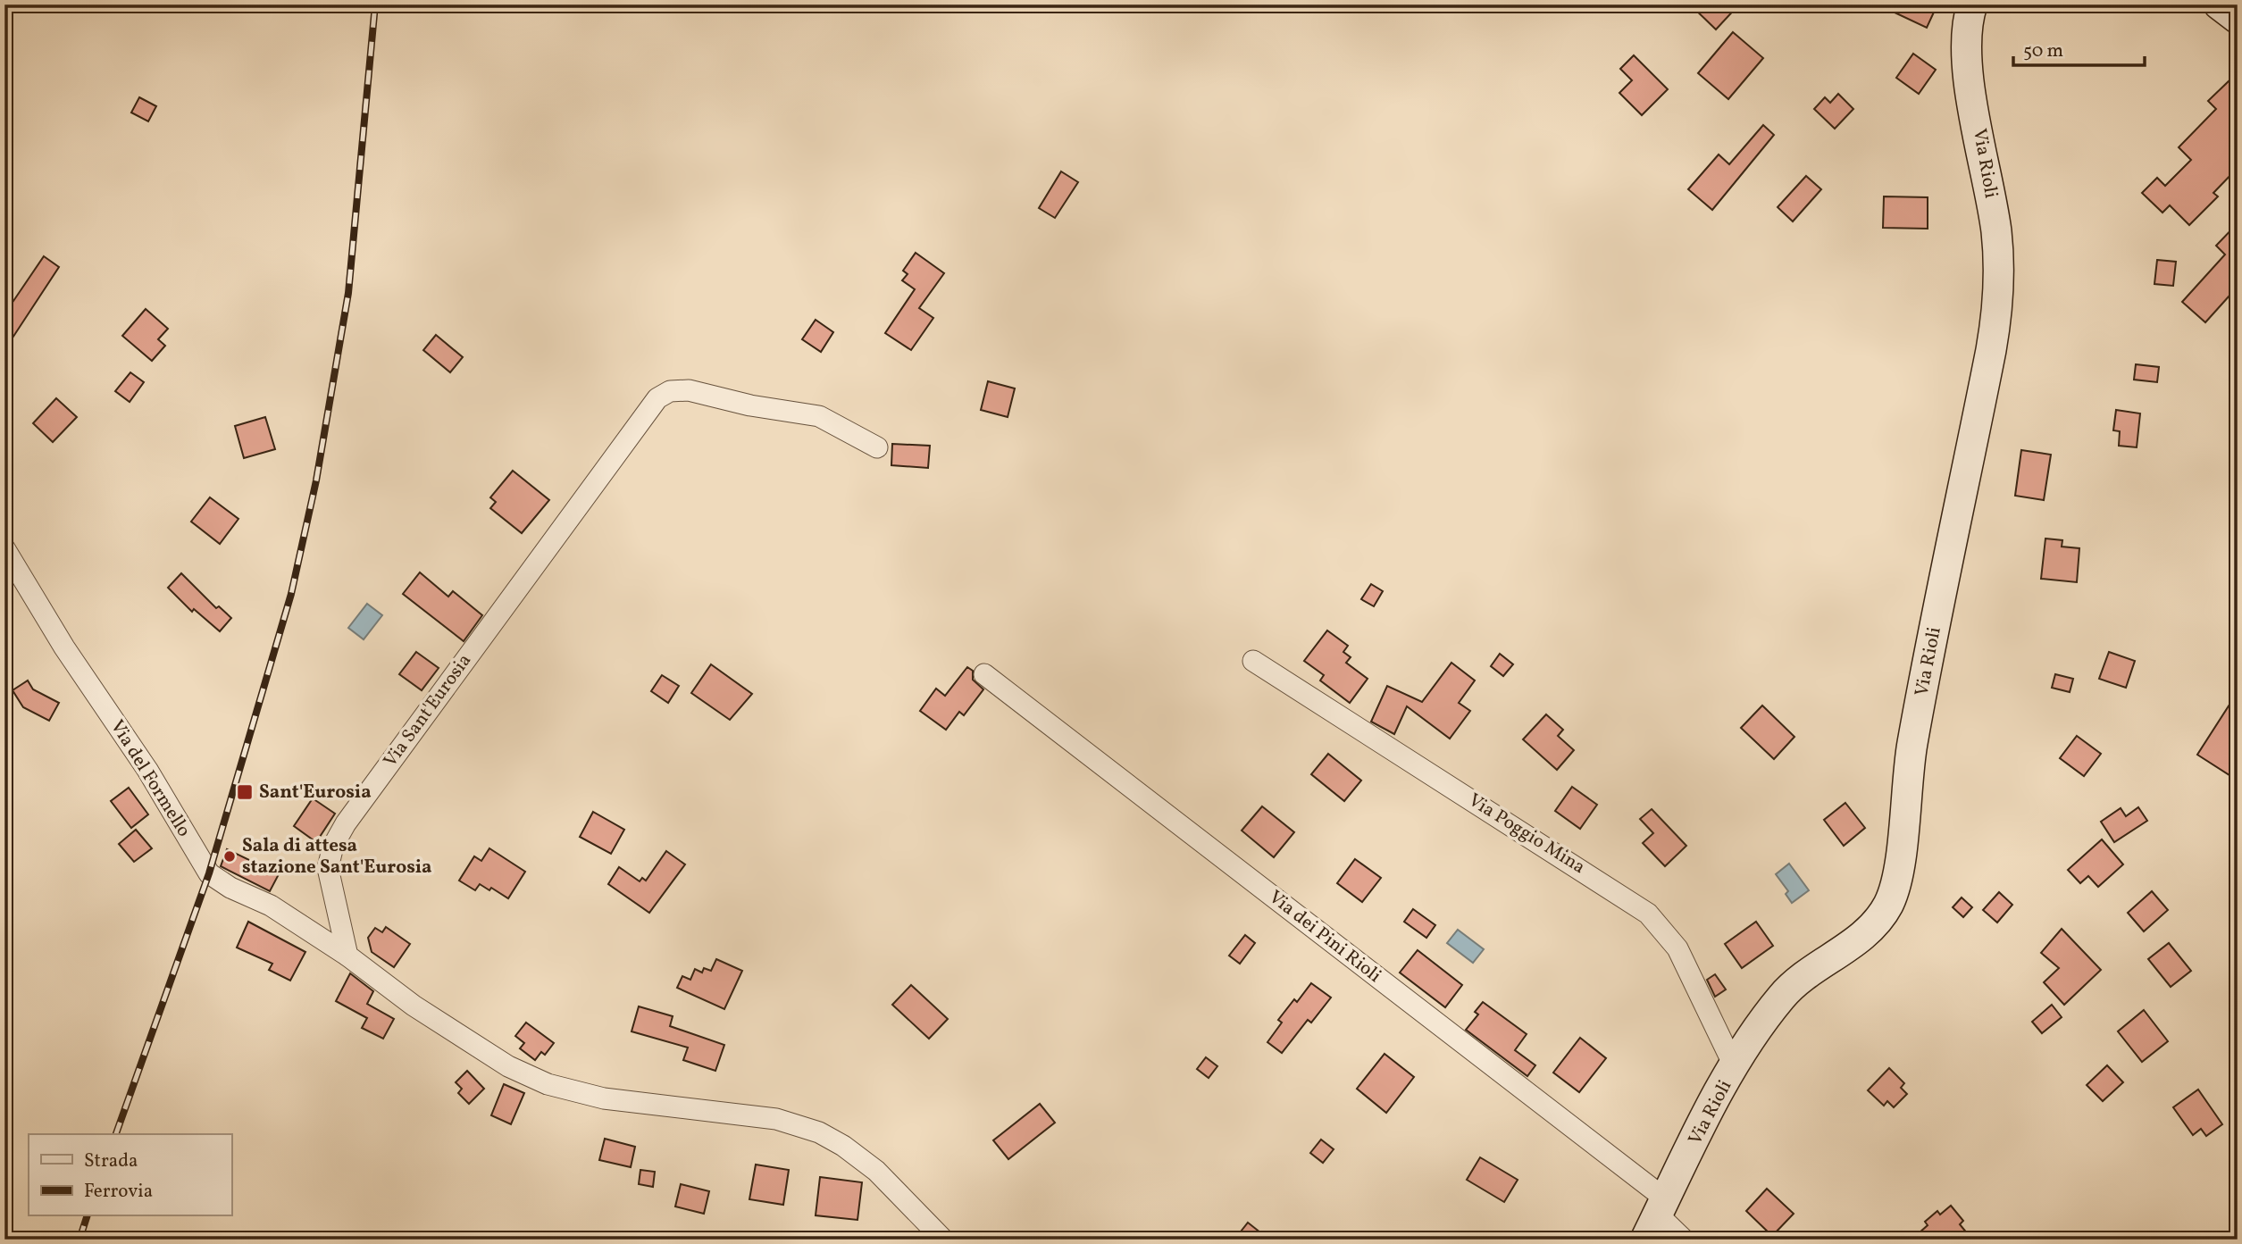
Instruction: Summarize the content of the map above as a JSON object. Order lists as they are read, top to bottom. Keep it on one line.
{"streets":{"main road":["Via Rioli"],"street":["Via Sant'Eurosia","Via del Formello","Via Poggio Mina","Via dei Pini Rioli"]},"crossings":[["Via Rioli","Via Poggio Mina"],["Via Rioli","Via dei Pini Rioli"],["Via Sant'Eurosia","Via del Formello"]],"places":{"transit":["Sant'Eurosia"],"other":["Sala di attesa stazione Sant'Eurosia"]},"legend":["Strada","Ferrovia"],"scale_bar":"50 m"}
